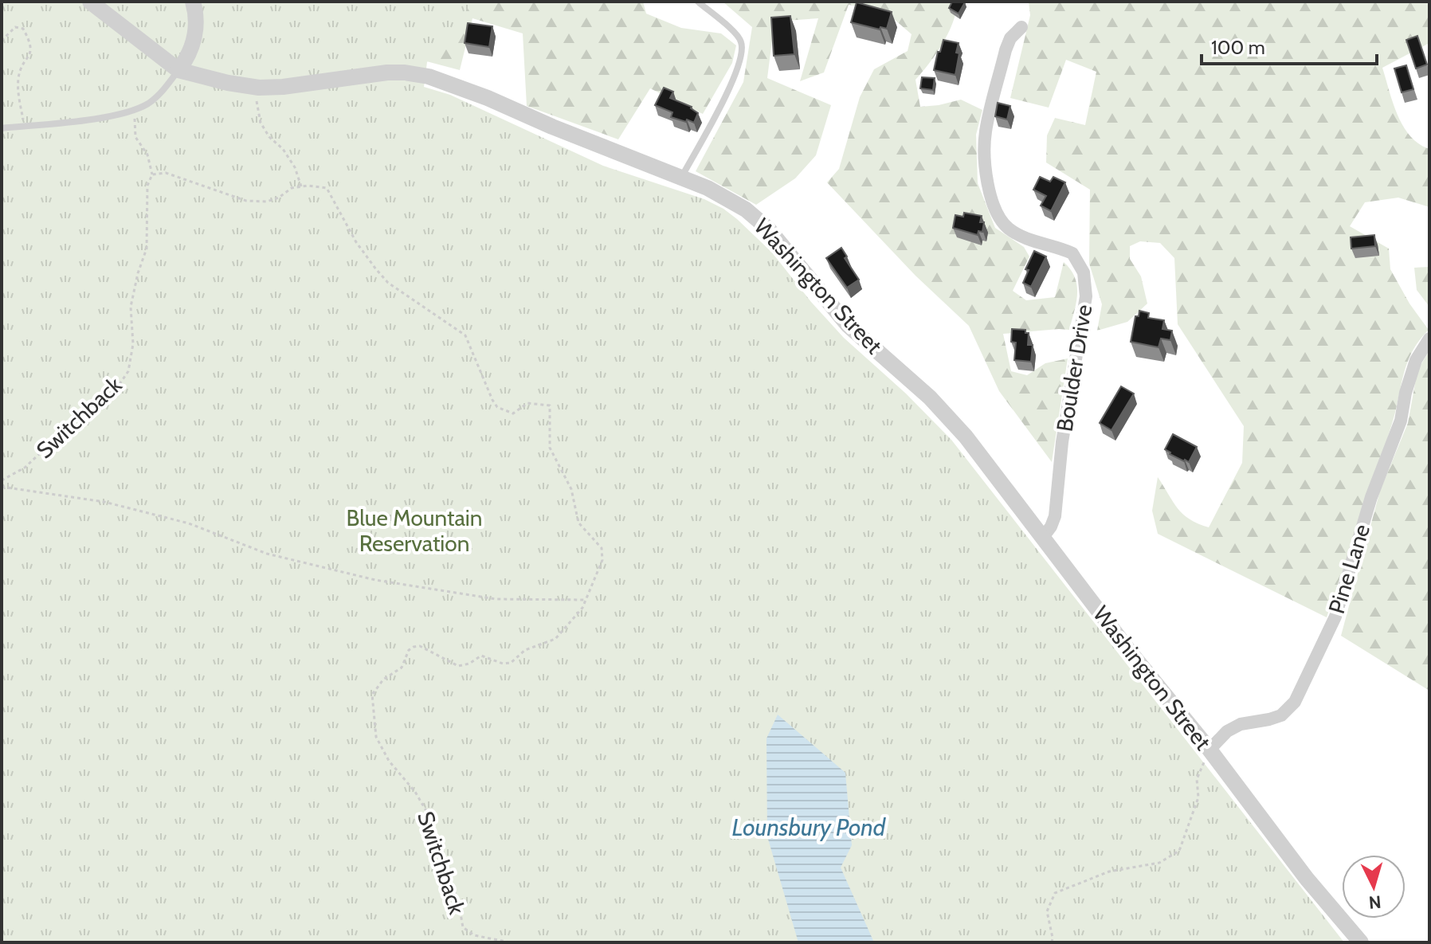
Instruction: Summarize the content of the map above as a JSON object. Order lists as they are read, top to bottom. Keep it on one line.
{"streets":{"street":["Washington Street","Boulder Drive","Pine Lane"],"path":["Switchback"]},"crossings":[["Washington Street","Boulder Drive"],["Washington Street","Pine Lane"]],"water":["Lounsbury Pond"],"parks":["Blue Mountain Reservation"],"scale_bar":"100 m","north":"bottom"}
